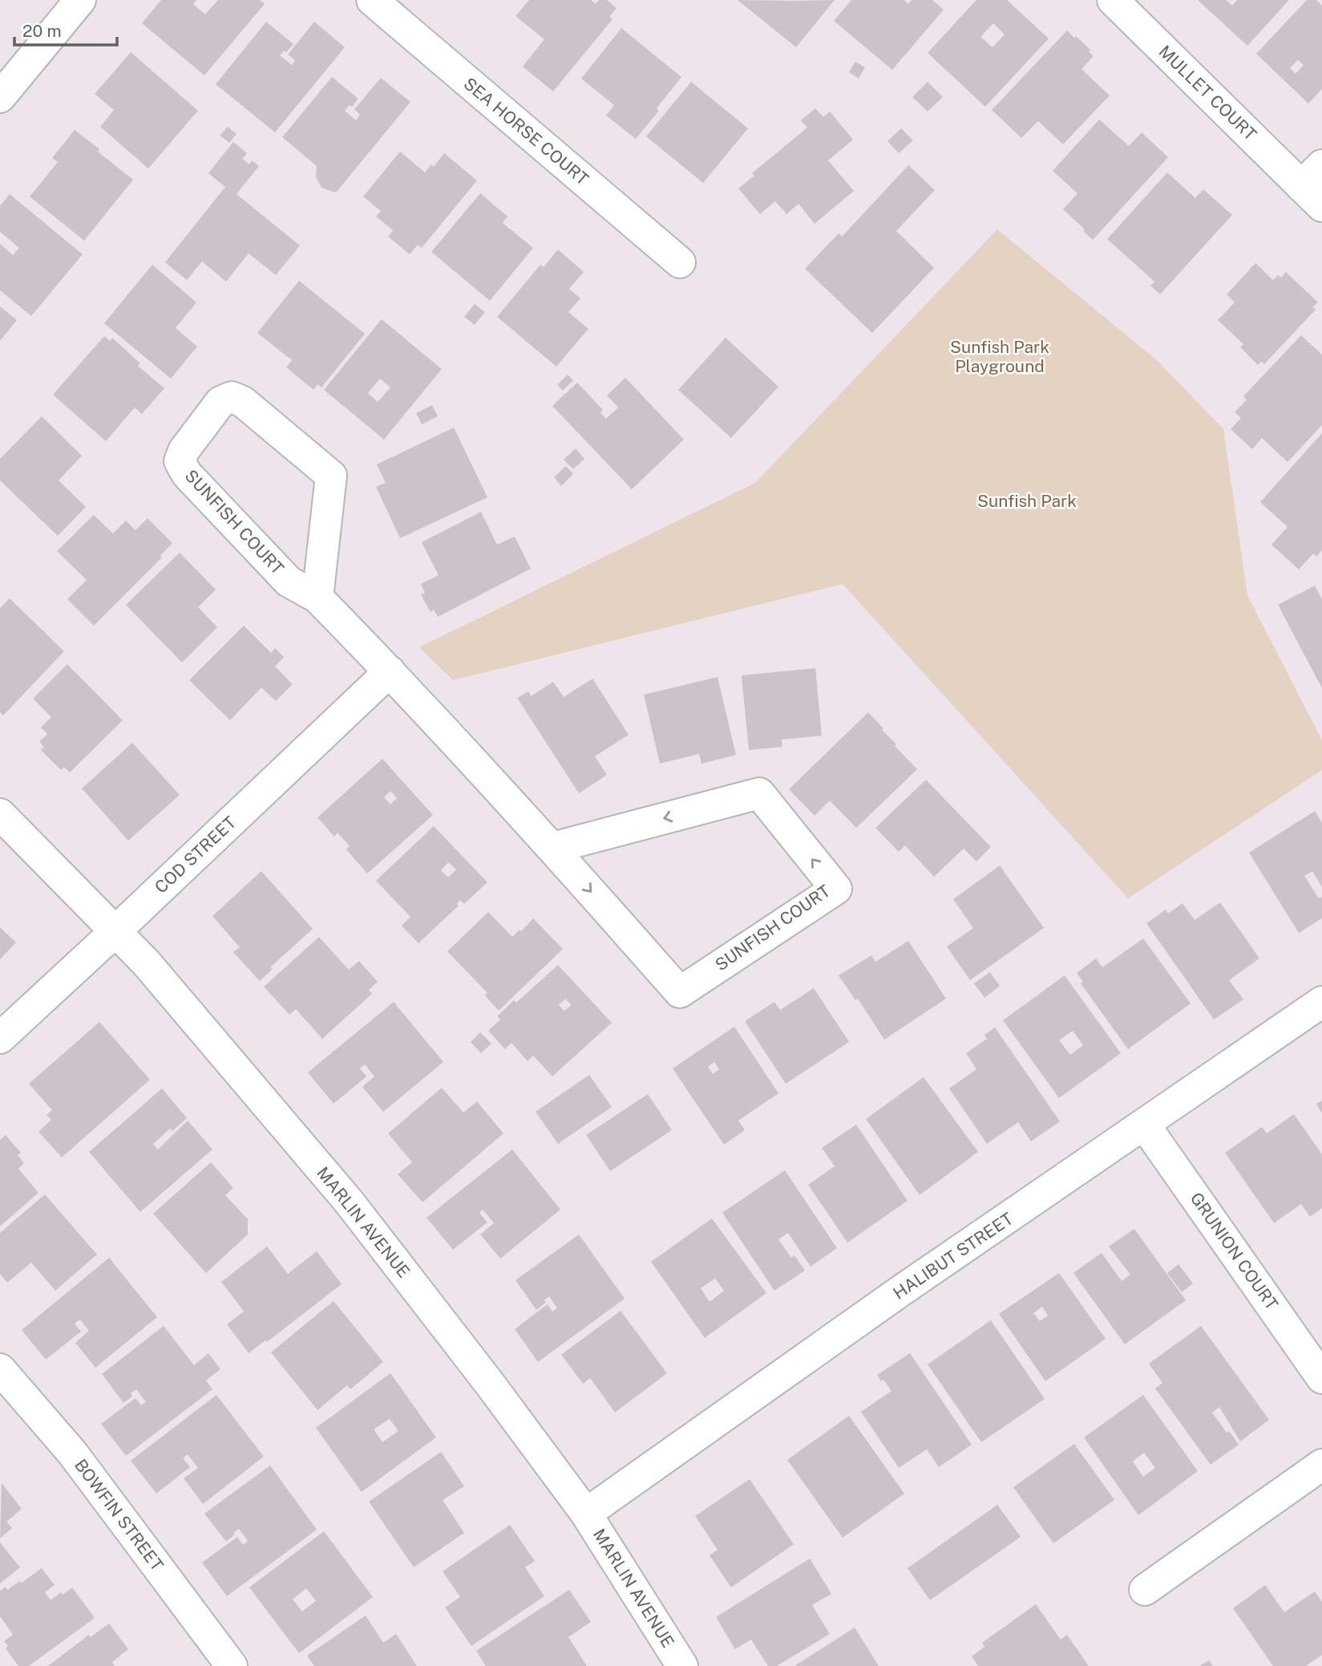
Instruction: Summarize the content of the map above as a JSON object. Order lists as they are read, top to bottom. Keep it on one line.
{"streets":{"street":["MULLET COURT","SEA HORSE COURT","SUNFISH COURT","COD STREET","MARLIN AVENUE","GRUNION COURT","HALIBUT STREET","BOWFIN STREET"]},"crossings":[["SUNFISH COURT","COD STREET"],["COD STREET","MARLIN AVENUE"],["MARLIN AVENUE","HALIBUT STREET"],["GRUNION COURT","HALIBUT STREET"]],"parks":["Sunfish Park Playground","Sunfish Park"],"scale_bar":"20 m"}
